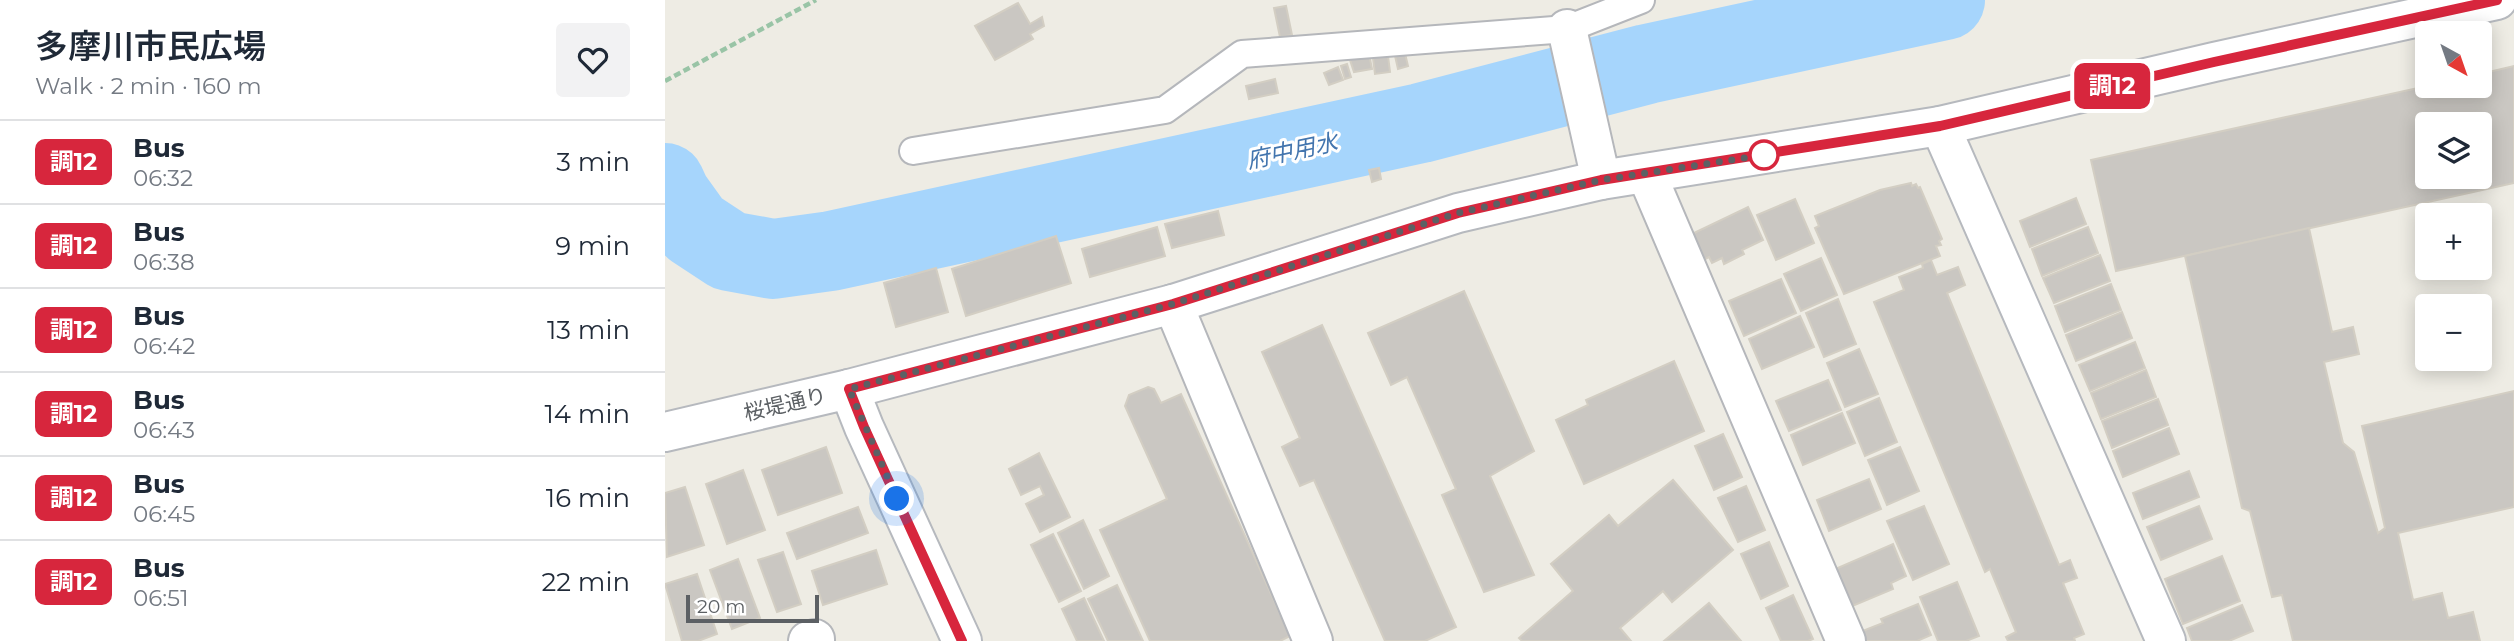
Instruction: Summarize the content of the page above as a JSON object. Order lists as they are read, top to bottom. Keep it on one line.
{"streets":{"street":["桜堤通り"]},"water":["府中用水"],"lines":["bus line 調12"],"scale_bar":"20 m","north":"bottom right","page":{"heading":["多摩川市民広場","Walk · 2 min · 160 m"],"on_map":"調12","map_buttons":["+","−"],"list":[{"mark":"調12","name":"Bus","note":"06:32","value":"3 min"},{"mark":"調12","name":"Bus","note":"06:38","value":"9 min"},{"mark":"調12","name":"Bus","note":"06:42","value":"13 min"},{"mark":"調12","name":"Bus","note":"06:43","value":"14 min"},{"mark":"調12","name":"Bus","note":"06:45","value":"16 min"},{"mark":"調12","name":"Bus","note":"06:51","value":"22 min"}],"scale":"20 m"}}
